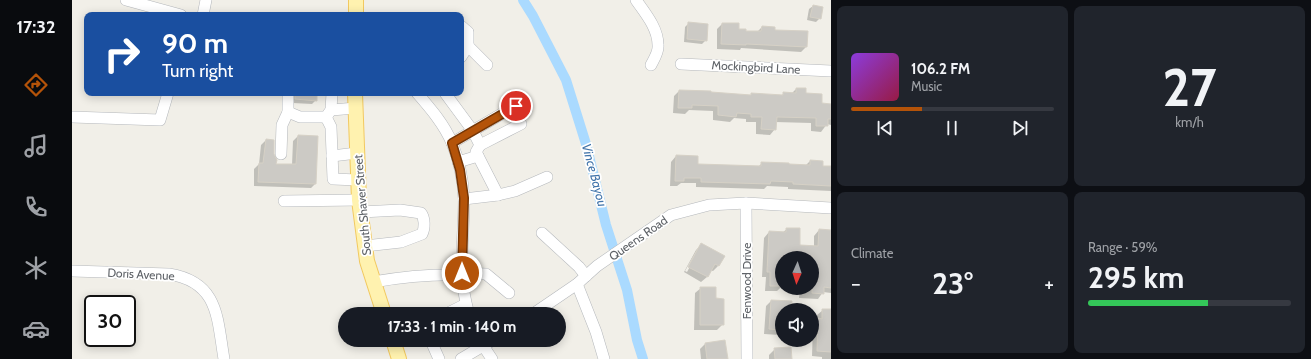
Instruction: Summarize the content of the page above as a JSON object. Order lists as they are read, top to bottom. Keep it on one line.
{"streets":{"main road":["South Shaver Street"],"street":["Mockingbird Lane","Queens Road","Doris Avenue","Fenwood Drive"]},"crossings":[["Queens Road","Fenwood Drive"]],"water":["Vince Bayou"],"north":"bottom","page":{"tabs":"17:32","tile":[["27","km/h"],"Climate",["Range · 59%","295 km"]],"turn":["90 m","Turn right"],"song":["106.2 FM","Music"],"heat":["−","23°","+"],"limit":"30","trip":"17:33 · 1 min · 140 m"}}
